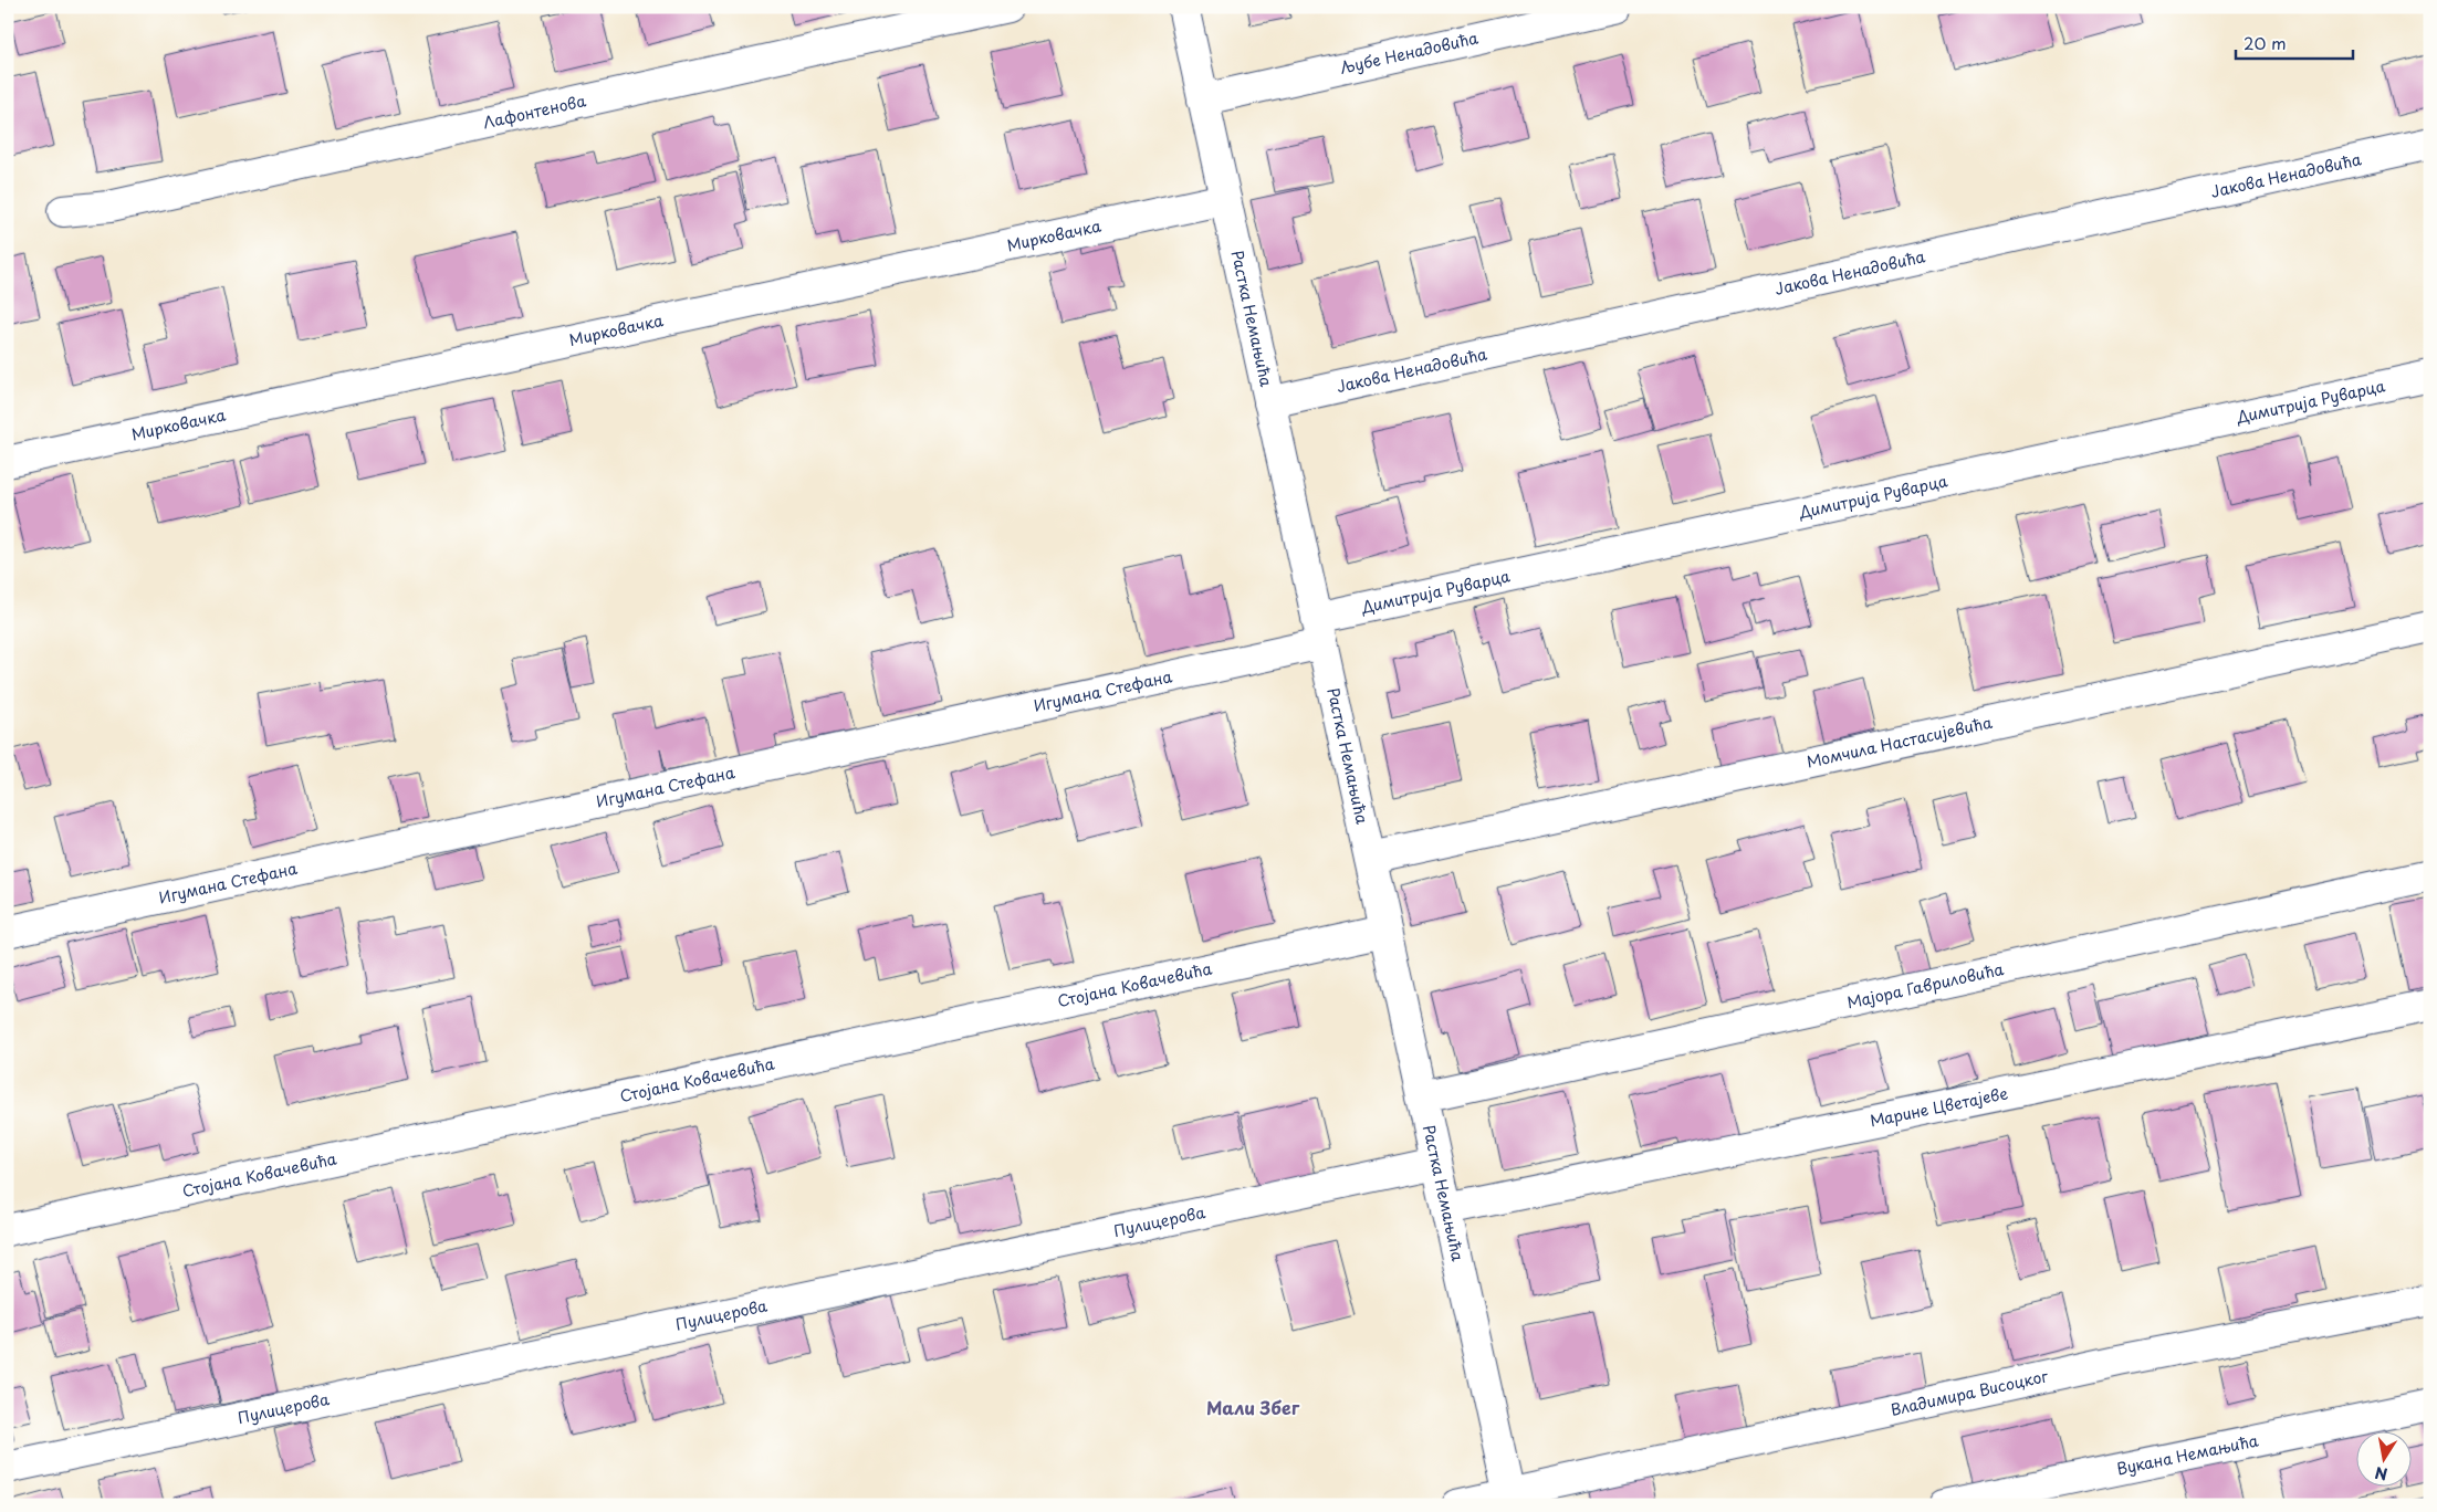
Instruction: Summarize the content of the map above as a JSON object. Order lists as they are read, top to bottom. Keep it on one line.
{"streets":{"street":["Љубе Ненадовића","Лафонтенова","Јакова Ненадовића","Мирковачка","Растка Немањића","Димитрија Руварца","Игумана Стефана","Момчила Настасијевића","Стојана Ковачевића","Мајора Гавриловића","Марине Цветајеве","Пулицерова","Владимира Висоцког","Вукана Немањића"]},"crossings":[["Љубе Ненадовића","Растка Немањића"],["Јакова Ненадовића","Растка Немањића"],["Мирковачка","Растка Немањића"],["Растка Немањића","Димитрија Руварца"],["Растка Немањића","Игумана Стефана"],["Растка Немањића","Момчила Настасијевића"],["Растка Немањића","Стојана Ковачевића"],["Растка Немањића","Мајора Гавриловића"],["Растка Немањића","Марине Цветајеве"],["Растка Немањића","Пулицерова"],["Растка Немањића","Владимира Висоцког"],["Димитрија Руварца","Игумана Стефана"]],"districts":["Мали Збег"],"scale_bar":"20 m","north":"bottom"}
